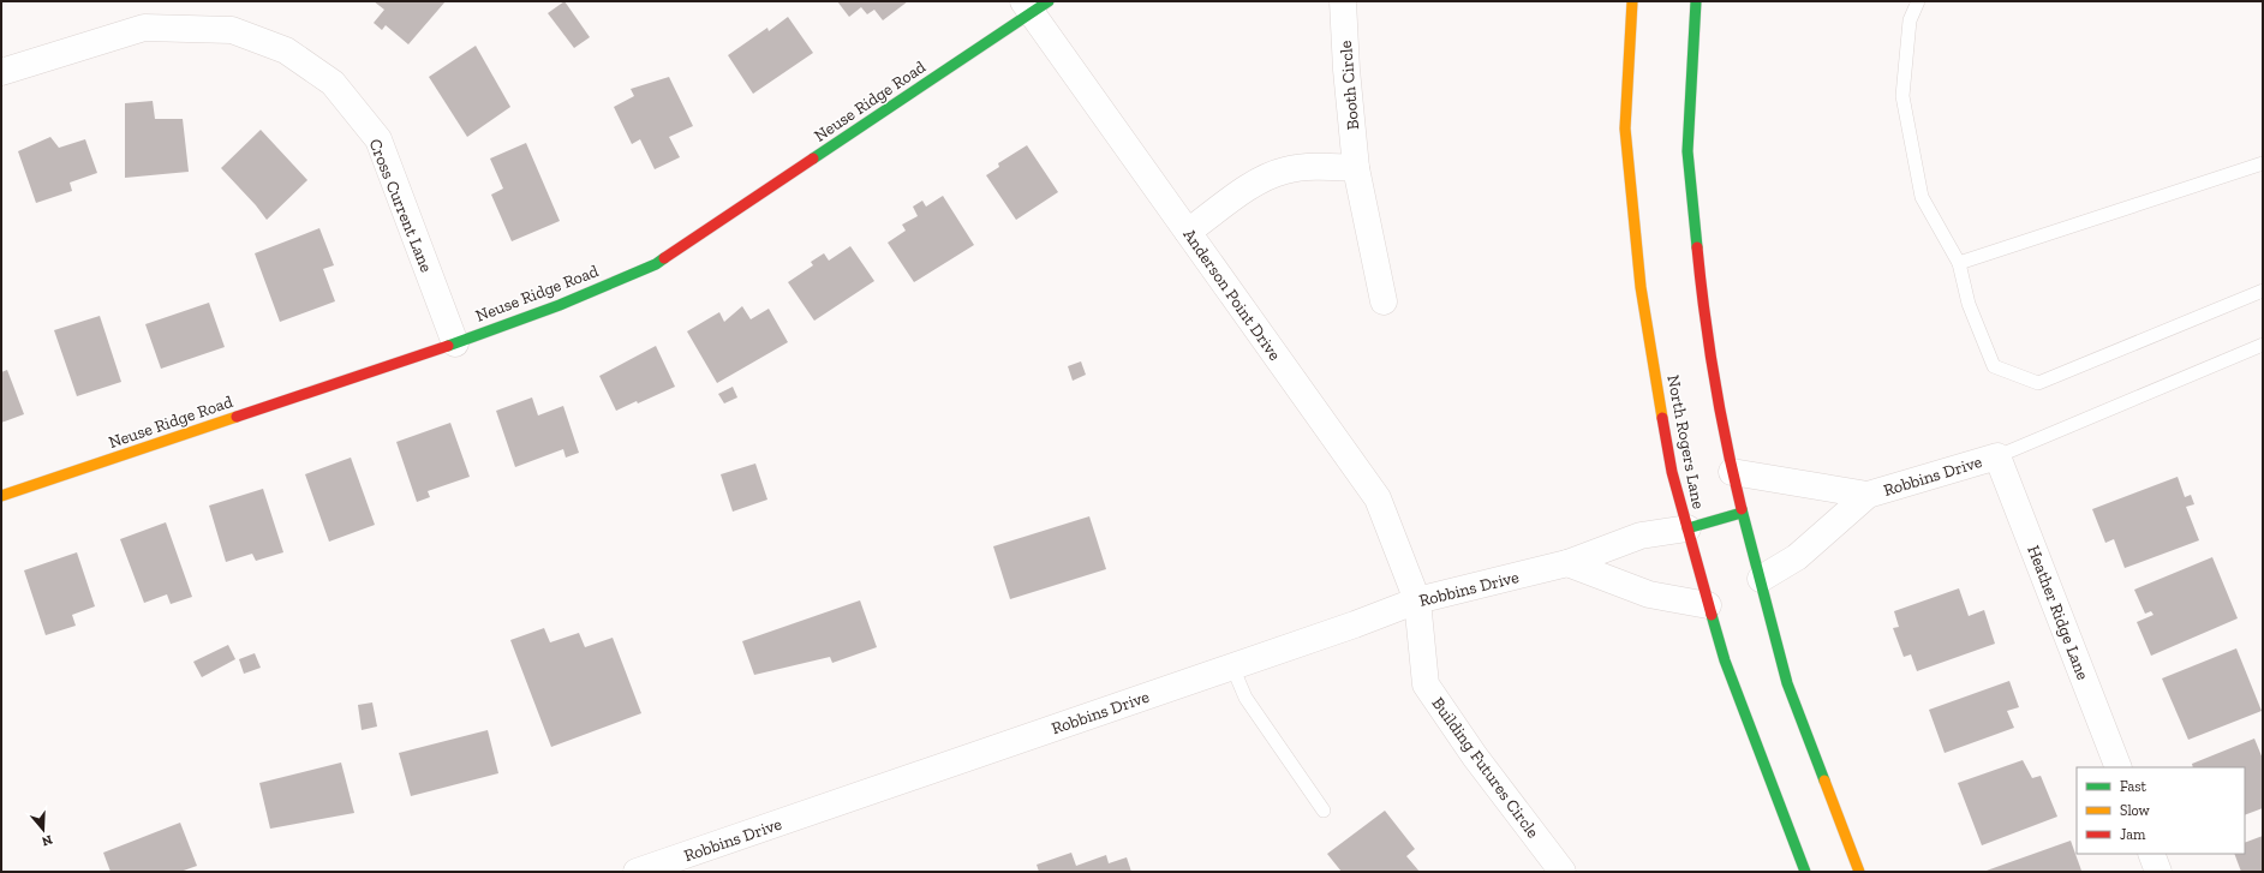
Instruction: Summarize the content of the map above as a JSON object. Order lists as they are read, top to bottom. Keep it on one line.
{"streets":{"street":["Booth Circle","Neuse Ridge Road","Cross Current Lane","Anderson Point Drive","North Rogers Lane","Robbins Drive","Heather Ridge Lane","Building Futures Circle"]},"crossings":[["Neuse Ridge Road","Cross Current Lane"],["Neuse Ridge Road","Anderson Point Drive"],["Anderson Point Drive","Robbins Drive"],["Anderson Point Drive","Building Futures Circle"],["North Rogers Lane","Robbins Drive"],["Robbins Drive","Heather Ridge Lane"],["Robbins Drive","Building Futures Circle"]],"legend":["Fast","Slow","Jam"],"north":"bottom"}
